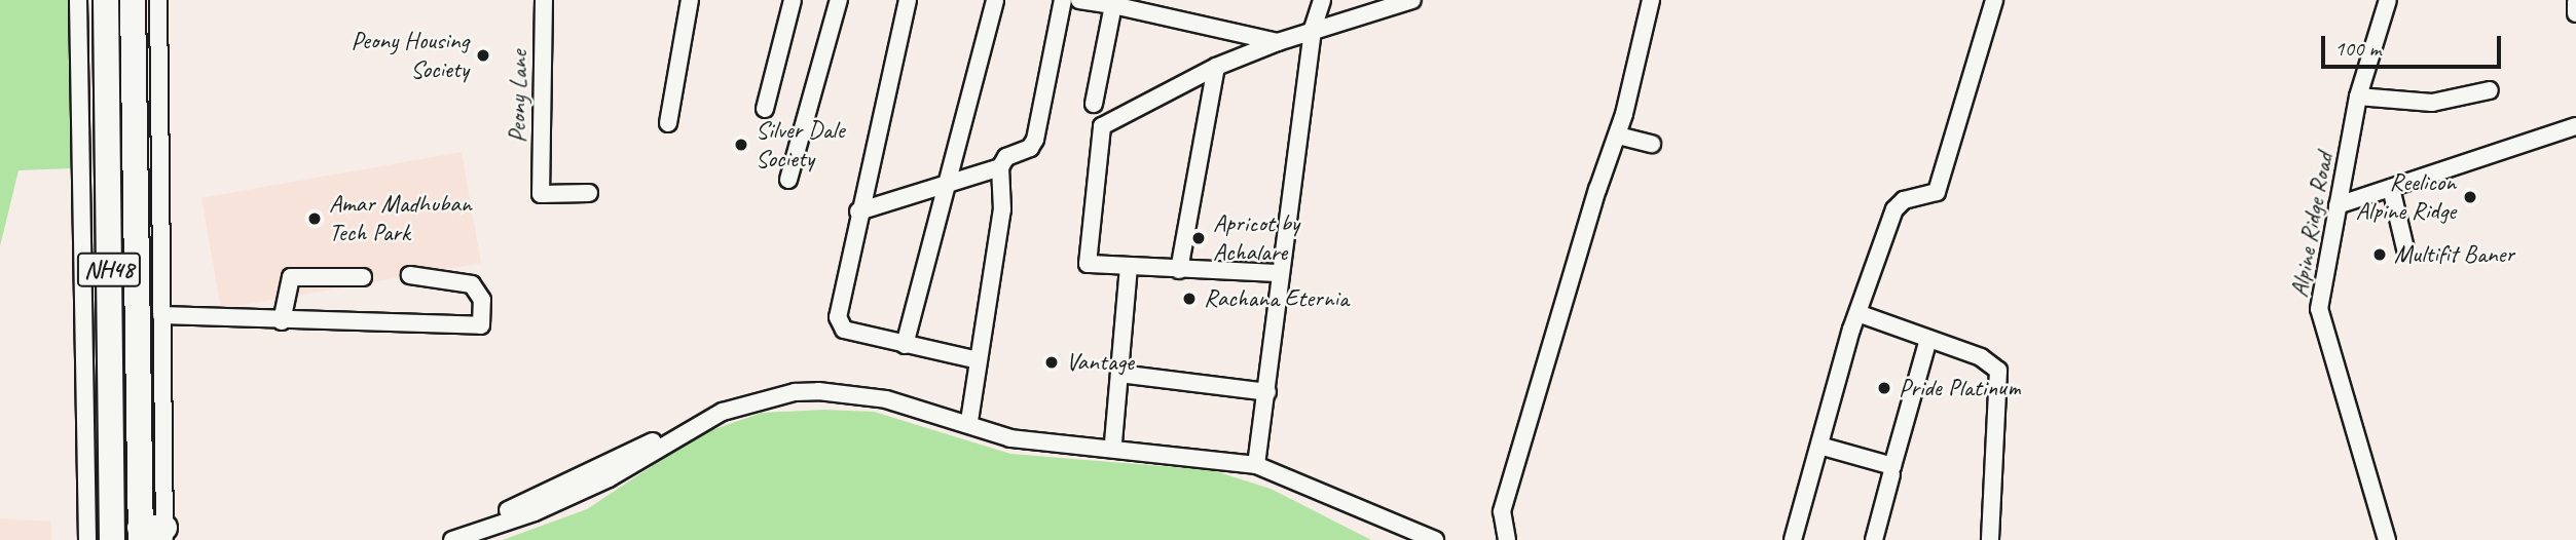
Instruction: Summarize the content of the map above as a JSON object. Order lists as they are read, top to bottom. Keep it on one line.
{"streets":{"highway":["NH48"],"street":["Peony Lane","Alpine Ridge Road"]},"places":["Peony Housing Society","Silver Dale Society","Reelicon Alpine Ridge","Amar Madhuban Tech Park","Apricot by Achalare","Multifit Baner","Rachana Eternia","Vantage","Pride Platinum"],"scale_bar":"100 m"}
